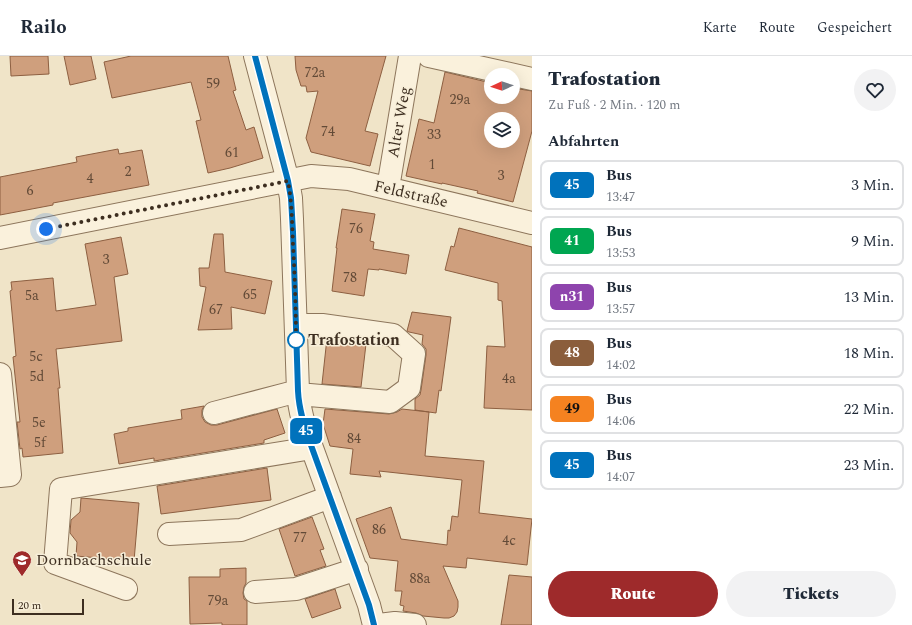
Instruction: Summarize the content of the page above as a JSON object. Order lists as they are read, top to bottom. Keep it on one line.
{"streets":{"street":["Alter Weg","Feldstraße"]},"crossings":[["Alter Weg","Feldstraße"]],"places":{"other":["Trafostation"],"school or university":["Dornbachschule"]},"lines":["bus line 45"],"house_numbers":["72a","59","29a","74","33","61","1","2","3","4","6","76","3","78","65","5a","67","5c","5d","4a","5e","84","5f","86","77","4c","88a","79a"],"scale_bar":"20 m","north":"left","page":{"header":"Railo","nav":["Karte","Route","Gespeichert"],"on_map":"45","heading":[["Trafostation","Zu Fuß · 2 Min. · 120 m"],"Abfahrten"],"list":[{"mark":"45","name":"Bus","note":"13:47","value":"3 Min."},{"mark":"41","name":"Bus","note":"13:53","value":"9 Min."},{"mark":"n31","name":"Bus","note":"13:57","value":"13 Min."},{"mark":"48","name":"Bus","note":"14:02","value":"18 Min."},{"mark":"49","name":"Bus","note":"14:06","value":"22 Min."},{"mark":"45","name":"Bus","note":"14:07","value":"23 Min."}],"buttons":["Route","Tickets"],"scale":"20 m"}}
